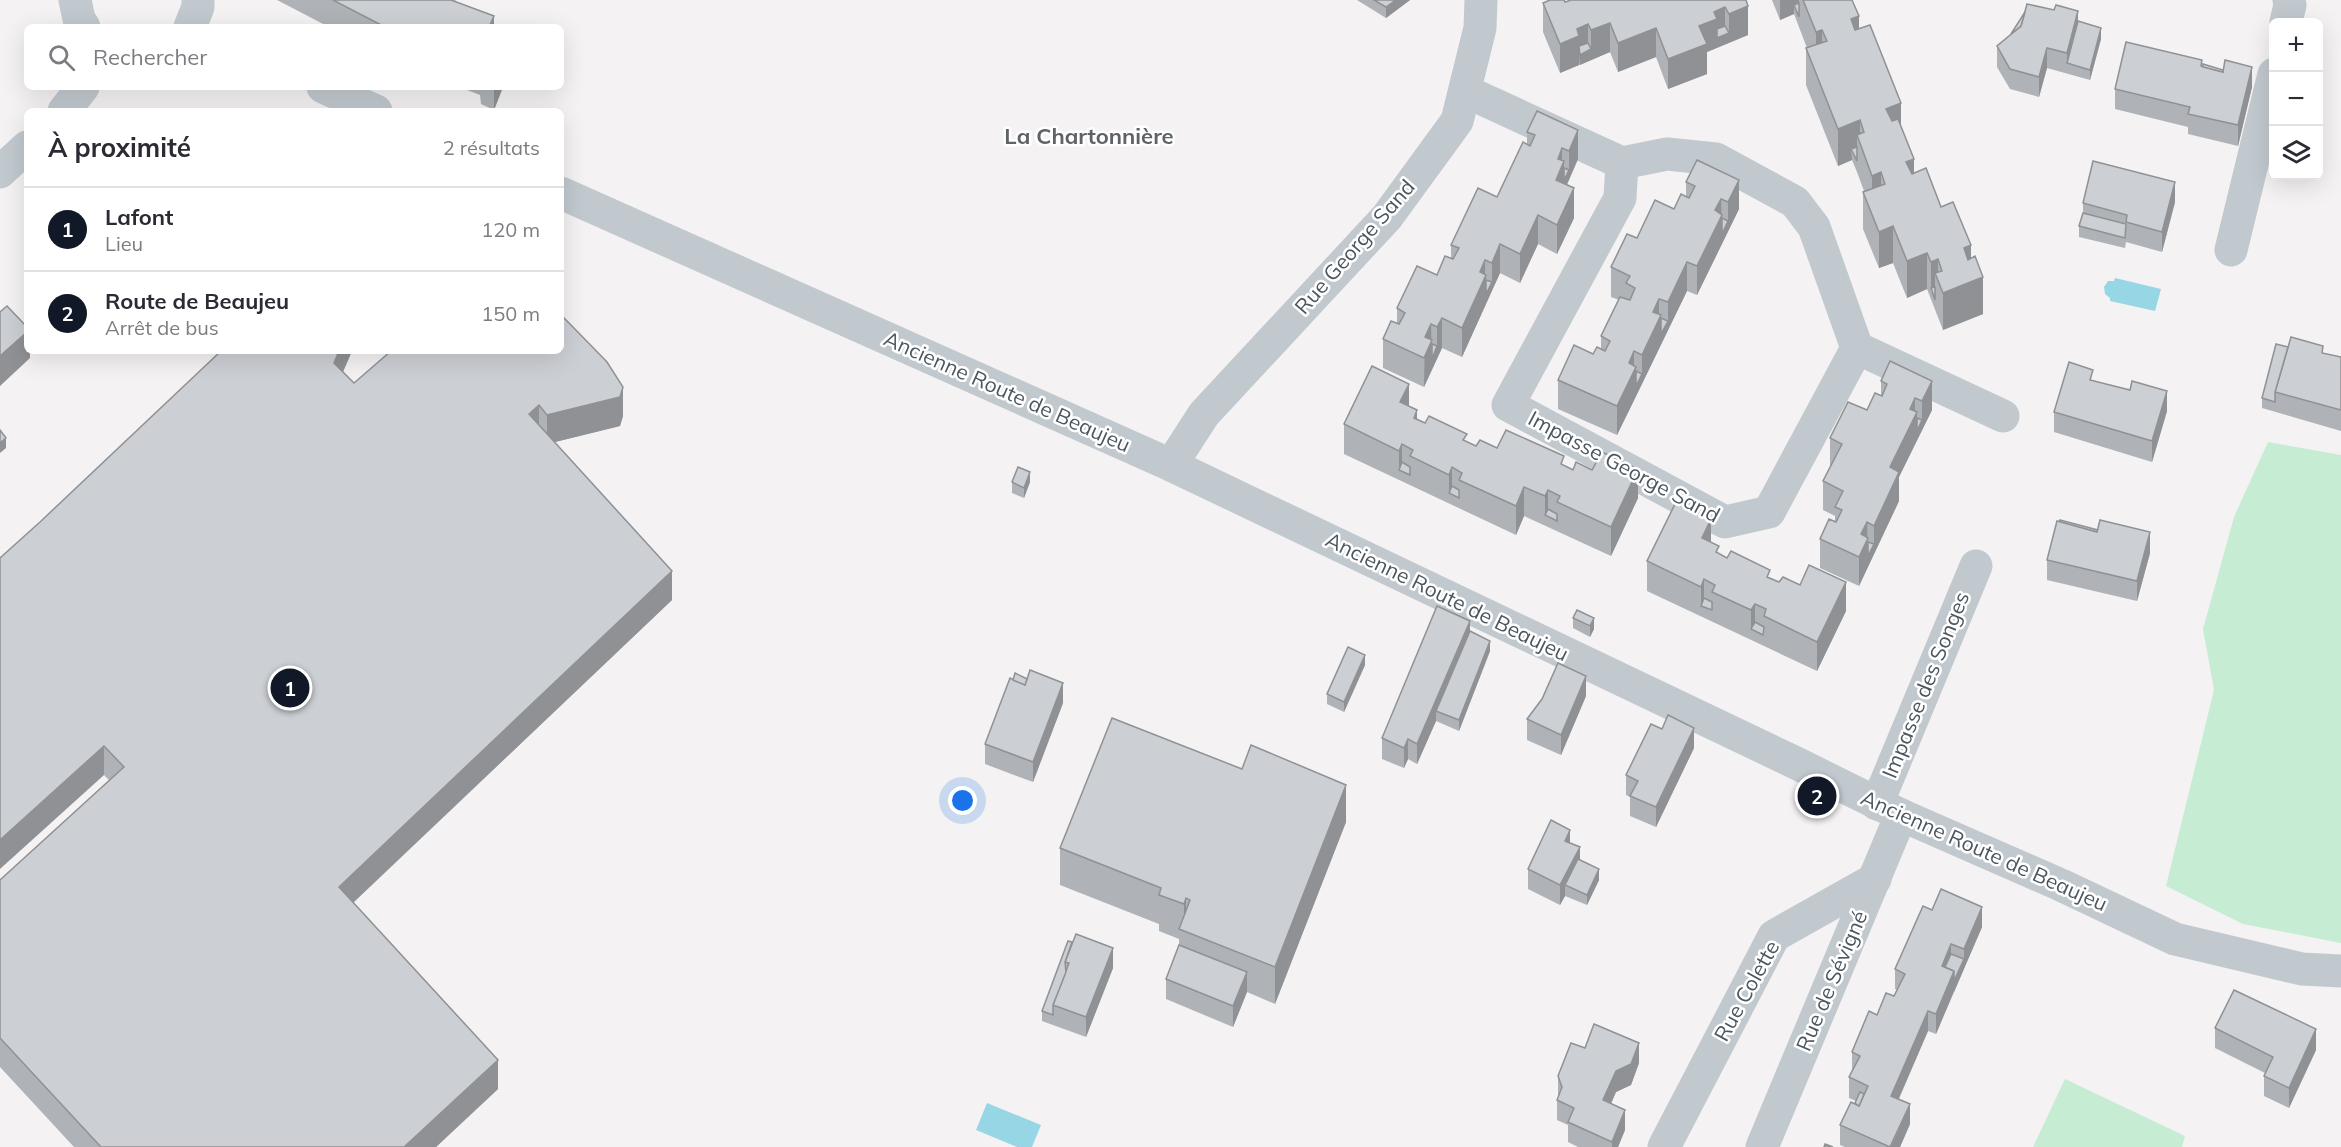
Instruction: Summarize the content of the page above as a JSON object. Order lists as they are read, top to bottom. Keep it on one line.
{"streets":{"street":["Rue George Sand","Ancienne Route de Beaujeu","Impasse George Sand","Impasse des Songes","Rue de Sévigné","Rue Colette"]},"crossings":[["Rue George Sand","Ancienne Route de Beaujeu"],["Ancienne Route de Beaujeu","Impasse des Songes"],["Ancienne Route de Beaujeu","Rue de Sévigné"],["Impasse des Songes","Rue de Sévigné"],["Rue de Sévigné","Rue Colette"]],"districts":["La Chartonnière"],"page":{"map_buttons":["+","−"],"search":"Rechercher","heading":["À proximité","2 résultats"],"list":[{"mark":"1","name":"Lafont","note":"Lieu","value":"120 m"},{"mark":"2","name":"Route de Beaujeu","note":"Arrêt de bus","value":"150 m"}],"pins":["1","2"]}}
